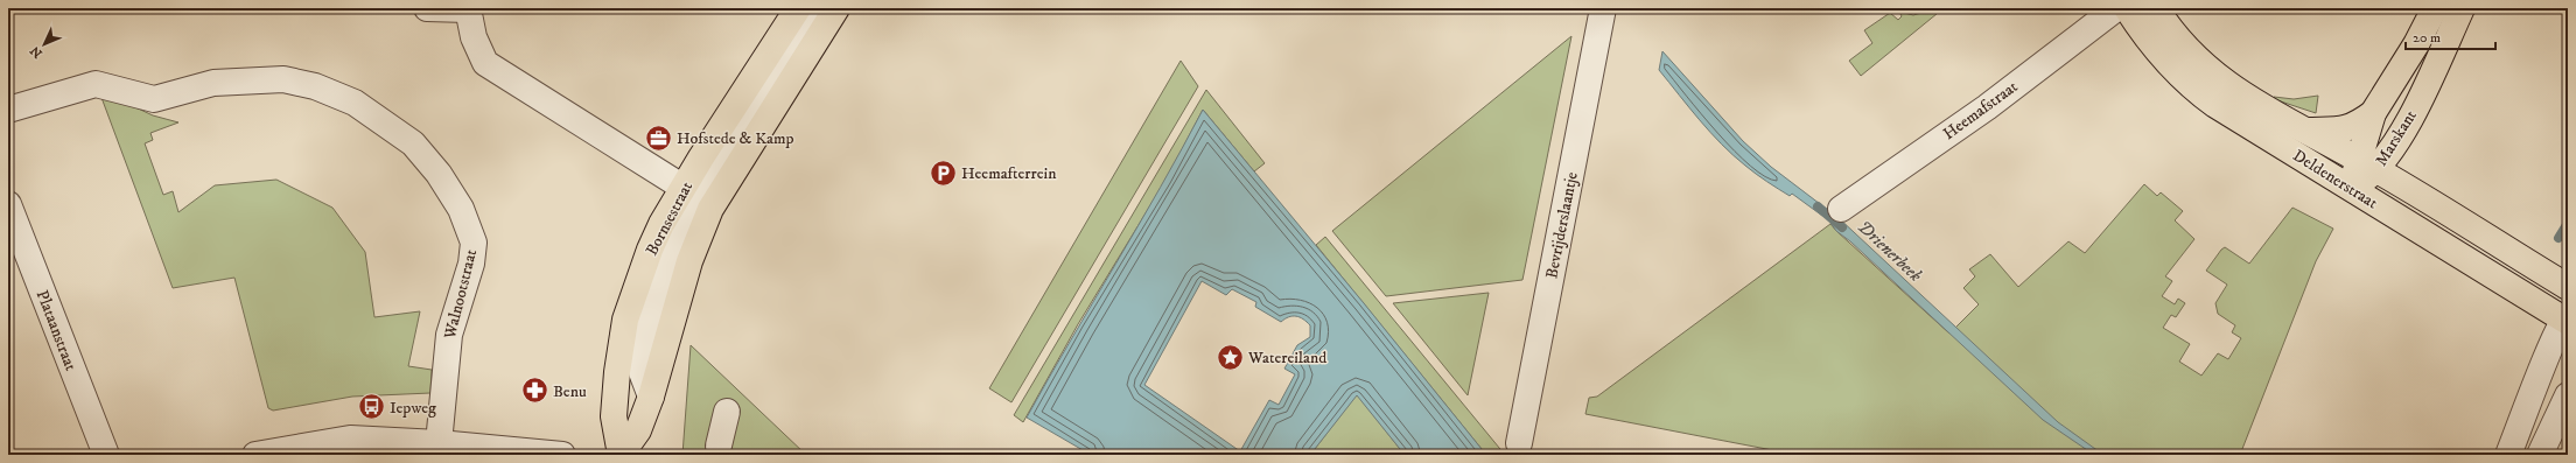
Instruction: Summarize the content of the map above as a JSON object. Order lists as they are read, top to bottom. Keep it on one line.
{"streets":{"main road":["Marskant","Deldenerstraat","Bornsestraat"],"street":["Heemafstraat","Bevrijderslaantje","Walnootstraat","Plataanstraat"]},"crossings":[["Marskant","Deldenerstraat"]],"water":["Drienerbeek"],"places":{"office":["Hofstede & Kamp"],"parking":["Heemafterrein"],"place":["Watereiland"],"pharmacy":["Benu"],"bus stop":["Iepweg"]},"scale_bar":"20 m","north":"bottom left"}
